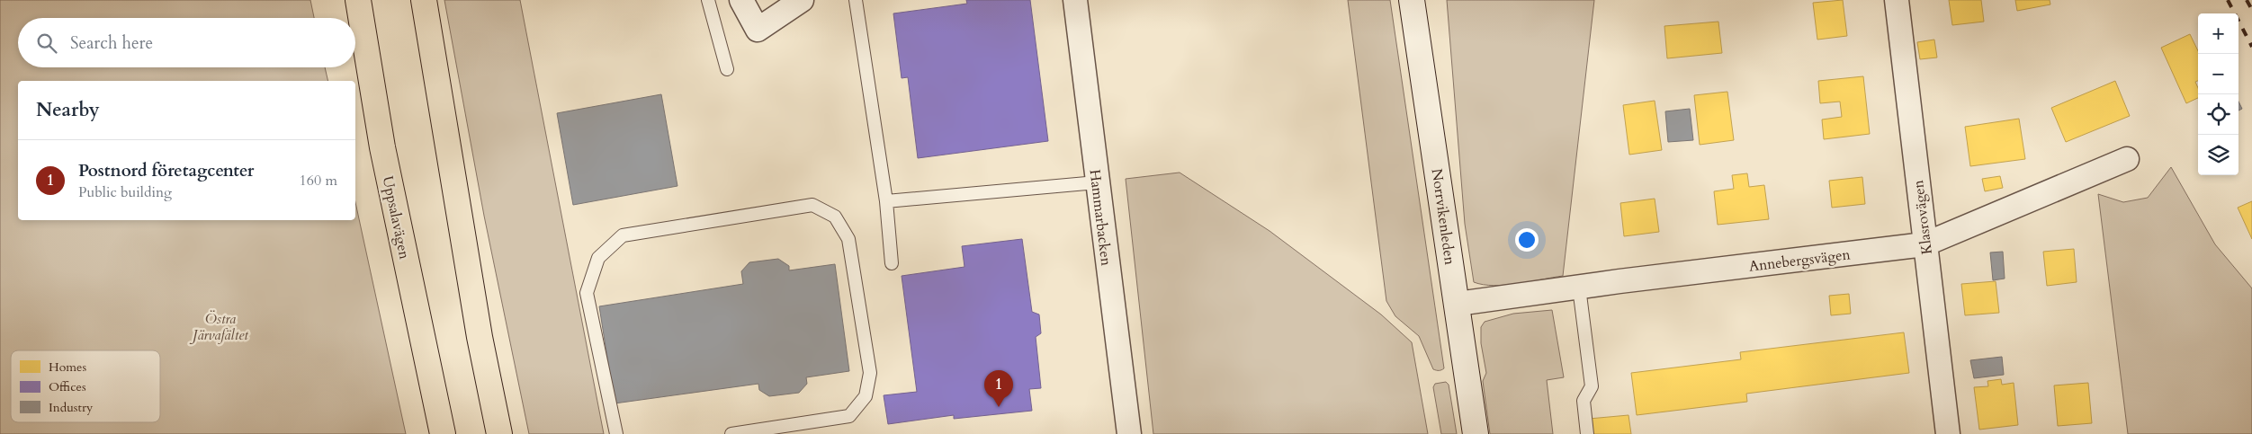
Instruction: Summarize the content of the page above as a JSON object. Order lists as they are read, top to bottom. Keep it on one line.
{"streets":{"highway":["Uppsalavägen"],"main road":["Norrvikenleden"],"street":["Hammarbacken","Klasrovägen","Annebergsvägen"]},"crossings":[["Norrvikenleden","Annebergsvägen"],["Klasrovägen","Annebergsvägen"]],"parks":["Östra Järvafältet"],"legend":["Homes","Offices","Industry"],"page":{"map_buttons":["+","−"],"search":"Search here","heading":"Nearby","list":[{"mark":"1","name":"Postnord företagcenter","note":"Public building","value":"160 m"}],"pins":"1"}}
